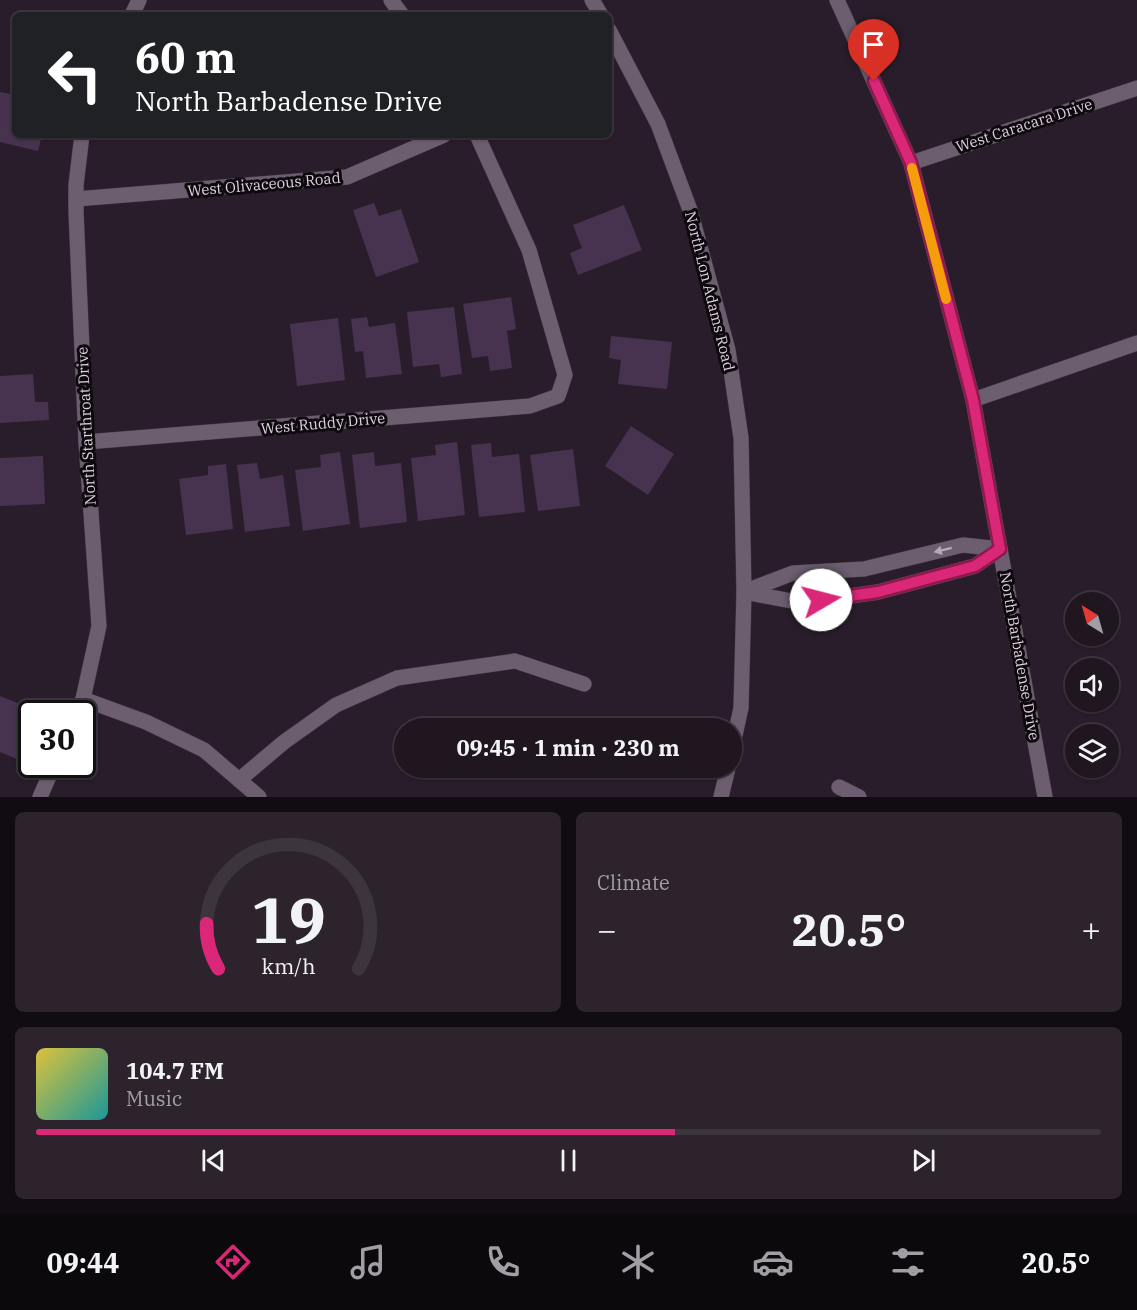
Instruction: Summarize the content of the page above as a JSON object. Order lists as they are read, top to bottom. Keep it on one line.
{"streets":{"street":["West Caracara Drive","West Olivaceous Road","North Lon Adams Road","West Ruddy Drive","North Starthroat Drive","North Barbadense Drive"]},"crossings":[["West Caracara Drive","North Barbadense Drive"],["West Olivaceous Road","North Starthroat Drive"],["West Ruddy Drive","North Starthroat Drive"]],"north":"top left","page":{"turn":["60 m","North Barbadense Drive"],"limit":"30","trip":"09:45 · 1 min · 230 m","tile":"Climate","heat":["−","20.5°","+"],"song":["104.7 FM","Music"],"tabs":["09:44","20.5°"],"gauge":["19","km/h"]}}
